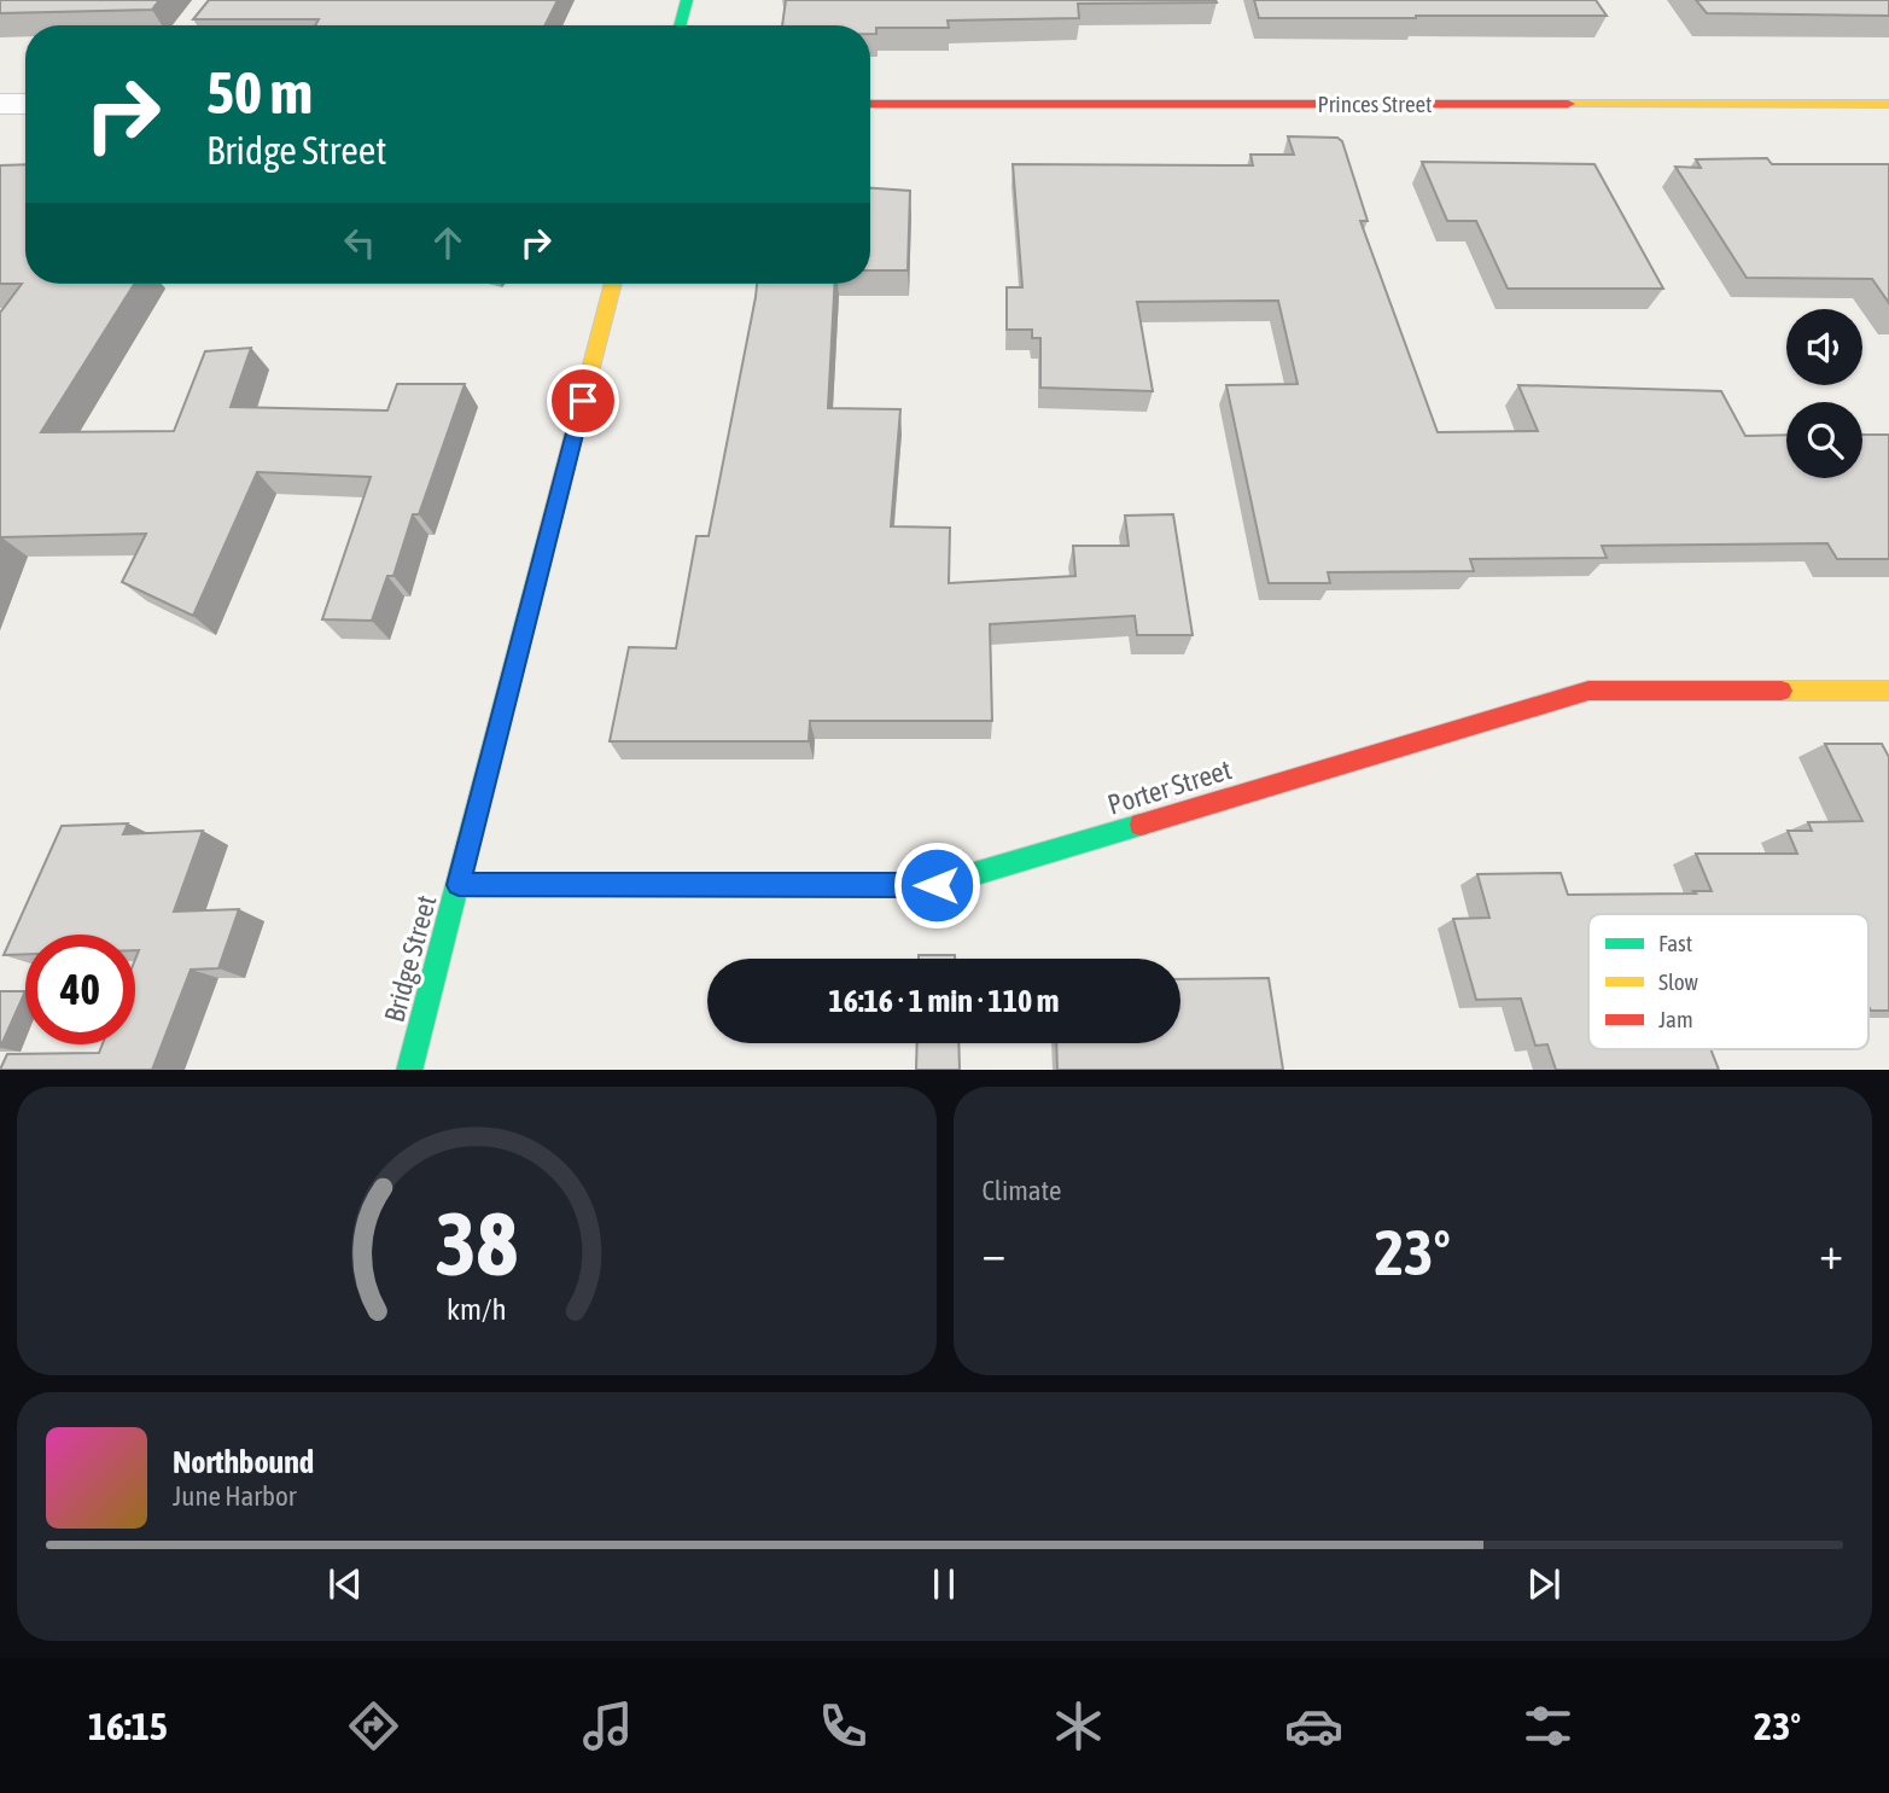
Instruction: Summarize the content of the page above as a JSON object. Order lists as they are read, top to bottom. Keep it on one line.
{"streets":{"street":["Princes Street","Porter Street","Bridge Street"]},"crossings":[["Porter Street","Bridge Street"]],"legend":["Fast","Slow","Jam"],"page":{"turn":["50 m","Bridge Street"],"limit":"40","trip":"16:16 · 1 min · 110 m","tile":"Climate","heat":["−","23°","+"],"song":["Northbound","June Harbor"],"tabs":["16:15","23°"],"gauge":["38","km/h"]}}
